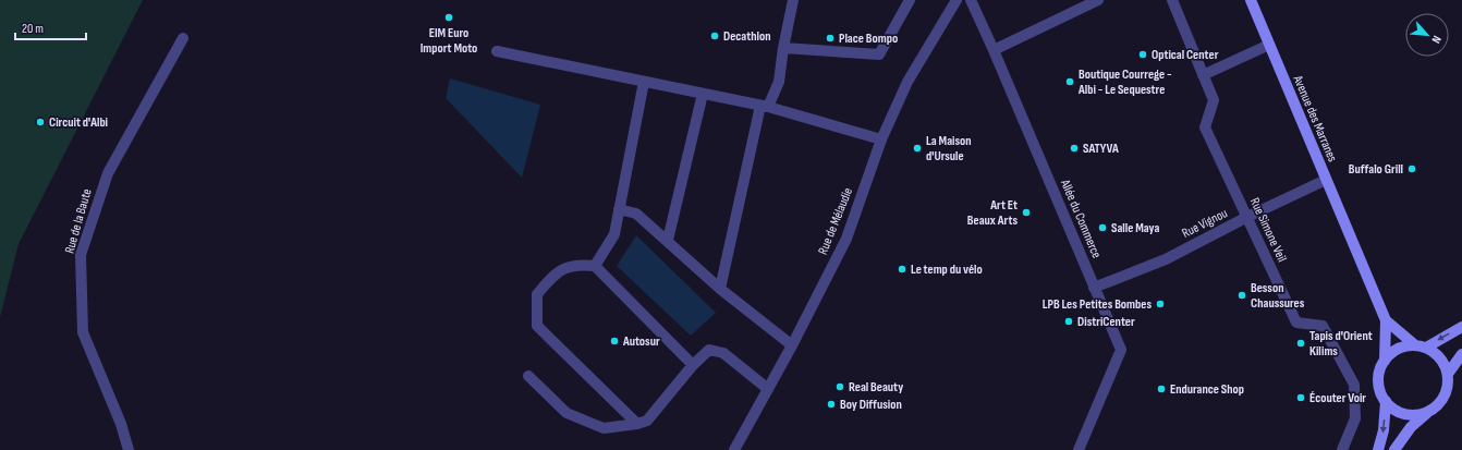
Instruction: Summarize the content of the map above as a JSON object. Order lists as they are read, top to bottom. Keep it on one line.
{"streets":{"street":["Avenue des Marranes","Allée du Commerce","Rue de la Baute","Rue de Mélaudie","Rue Vignou","Rue Simone Veil"]},"crossings":[["Avenue des Marranes","Rue Vignou"],["Allée du Commerce","Rue Vignou"],["Rue Vignou","Rue Simone Veil"]],"places":["EIM Euro Import Moto","Decathlon","Place Bompo","Optical Center","Boutique Courrege - Albi - Le Sequestre","Circuit d'Albi","La Maison d'Ursule","SATYVA","Buffalo Grill","Art Et Beaux Arts","Salle Maya","Le temp du vélo","Besson Chaussures","LPB Les Petites Bombes","DistriCenter","Autosur","Tapis d'Orient Kilims","Real Beauty","Endurance Shop","Écouter Voir","Boy Diffusion"],"scale_bar":"20 m","north":"bottom right"}
